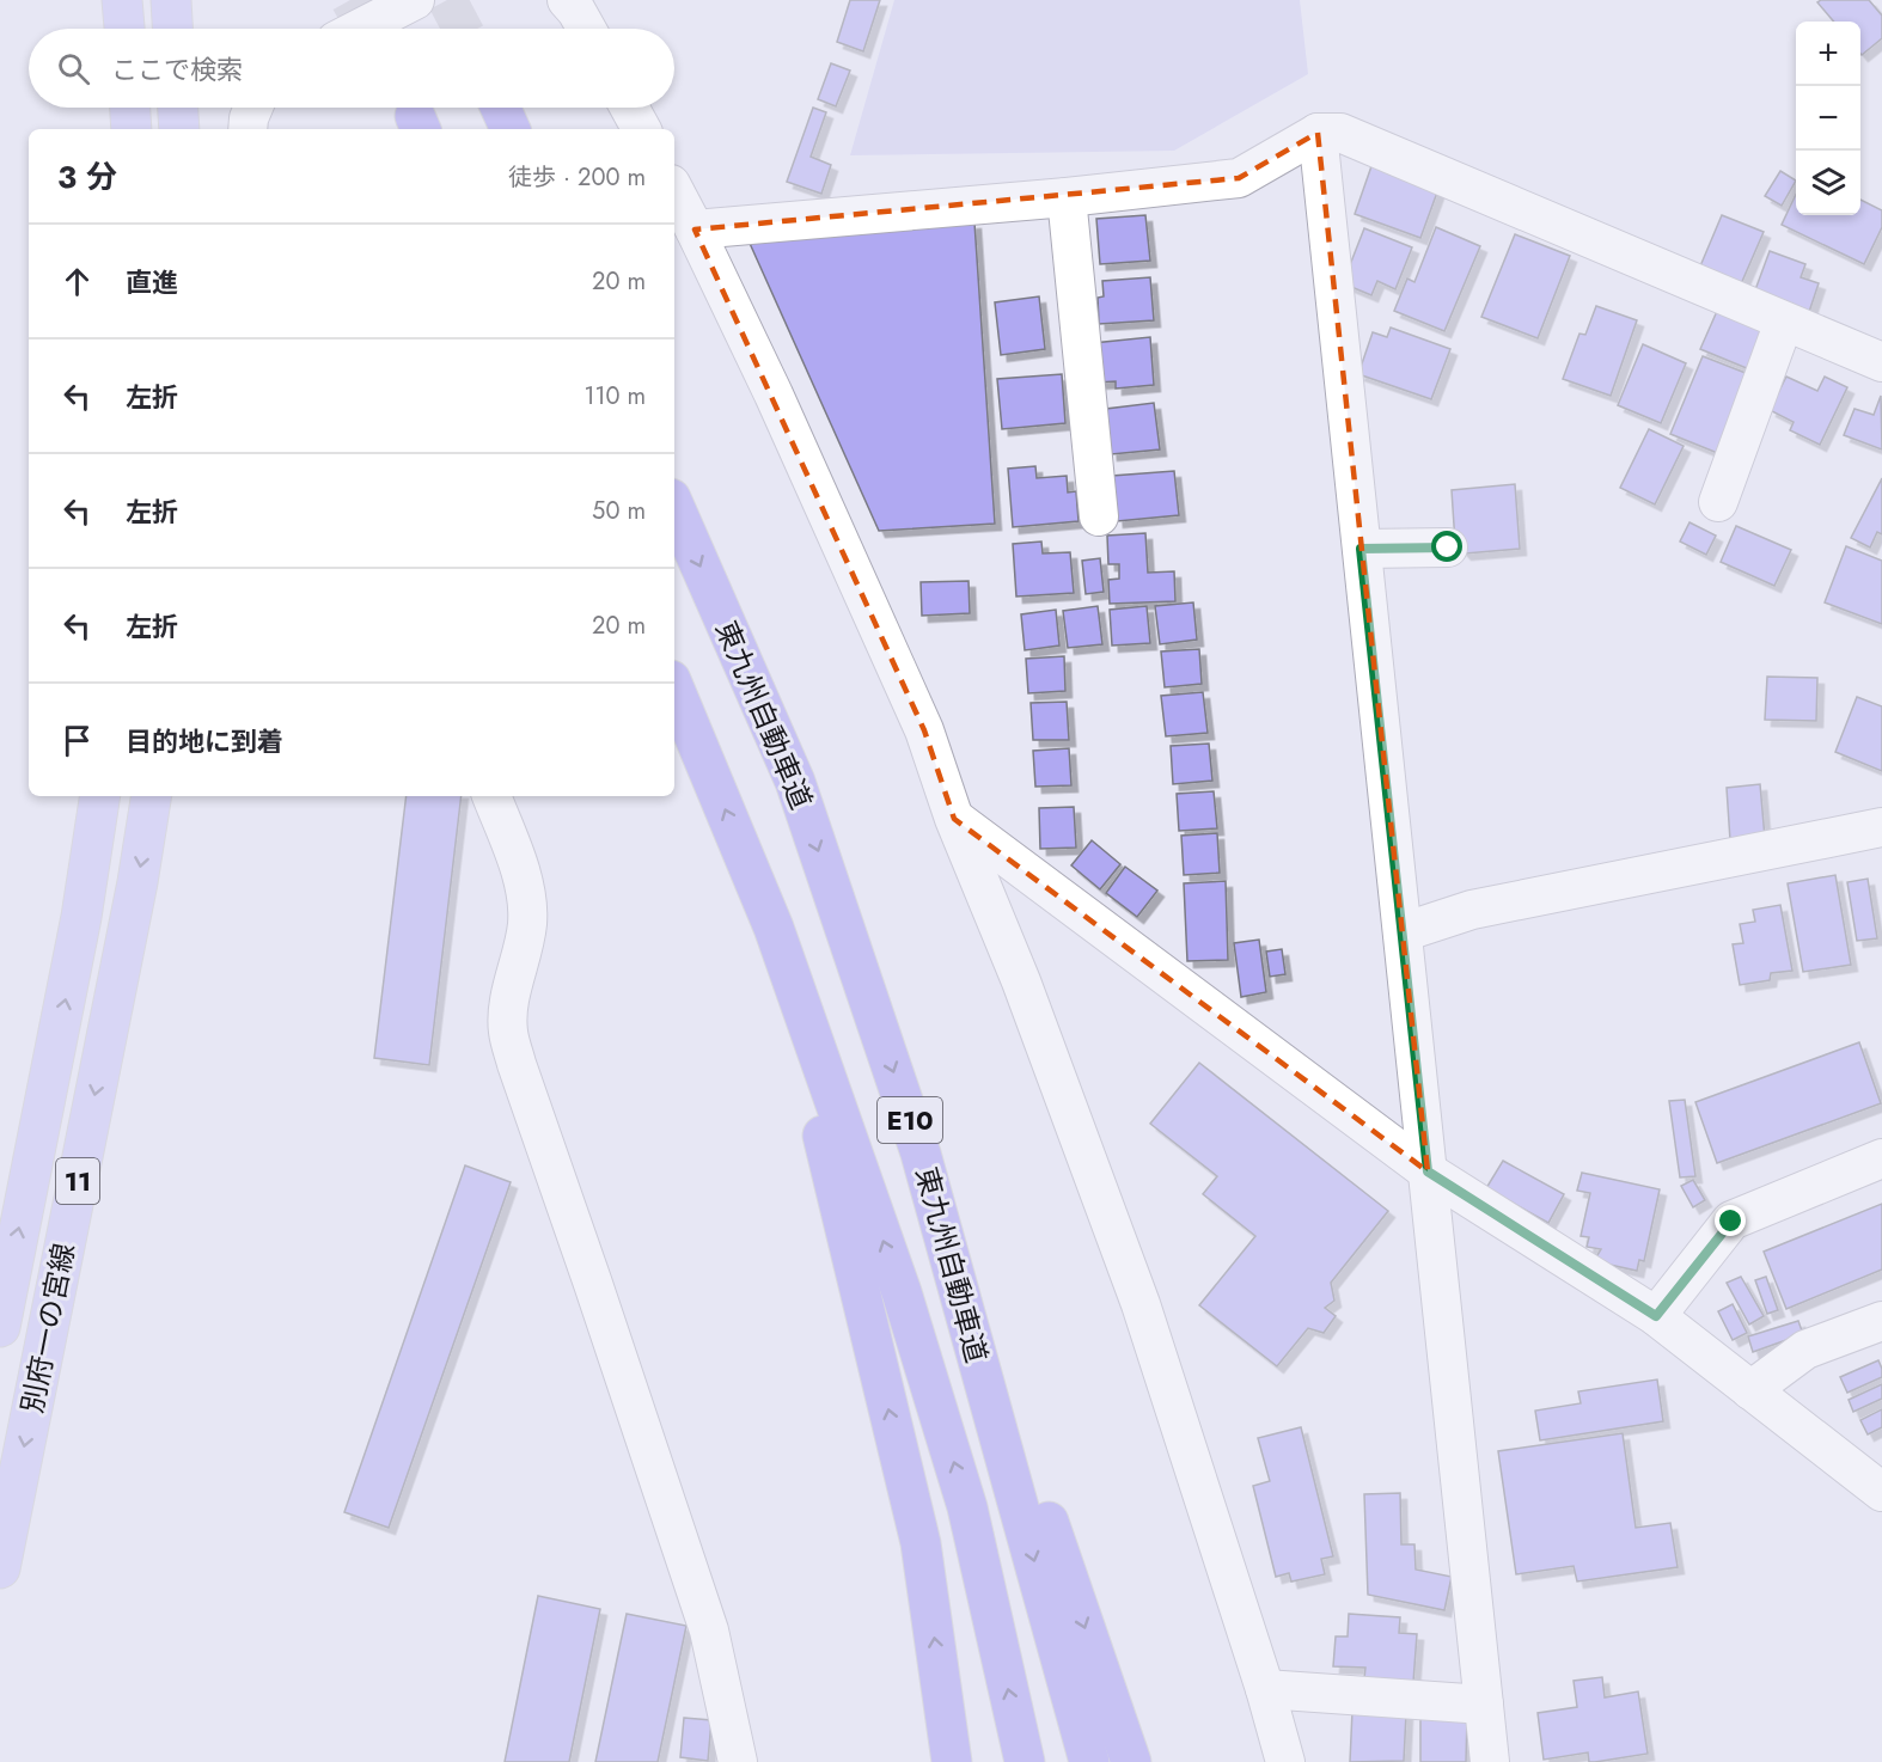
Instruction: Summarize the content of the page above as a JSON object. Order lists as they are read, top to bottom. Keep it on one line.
{"streets":{"highway":["東九州自動車道","E10"],"main road":["11","別府一の宮線"]},"page":{"map_buttons":["+","−"],"search":"ここで検索","heading":["3 分","徒歩 · 200 m"],"list":[["直進","20 m"],["左折","110 m"],["左折","50 m"],["左折","20 m"],"目的地に到着"]}}
